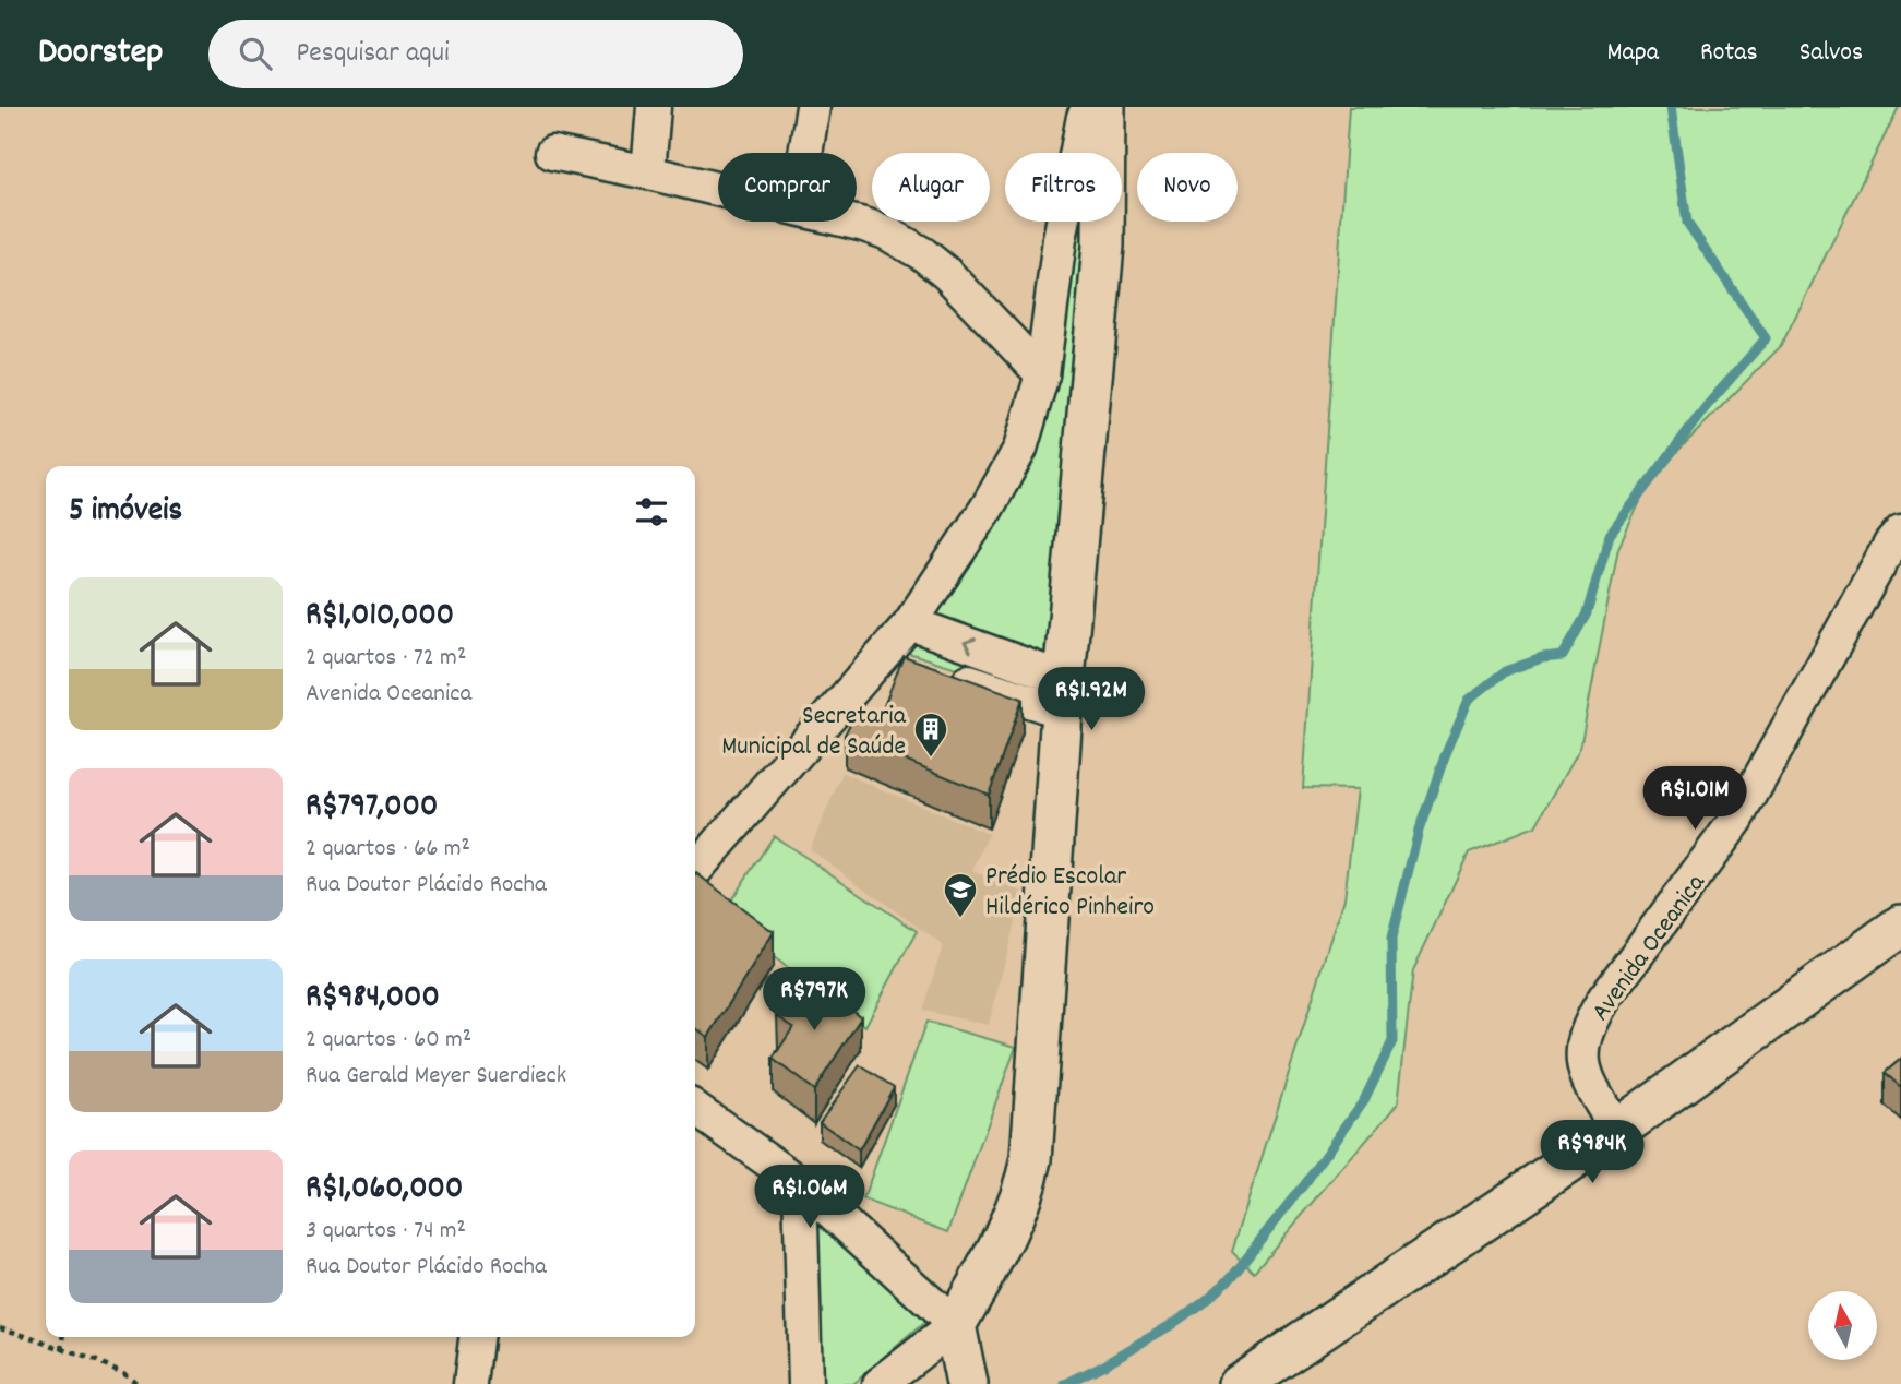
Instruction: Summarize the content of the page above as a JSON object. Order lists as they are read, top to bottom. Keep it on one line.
{"streets":{"street":["Avenida Oceanica"]},"places":{"building":["Secretaria Municipal de Saúde"],"school or university":["Prédio Escolar Hildérico Pinheiro"]},"north":"top","page":{"header":"Doorstep","search":"Pesquisar aqui","nav":["Mapa","Rotas","Salvos"],"chip":["Comprar","Alugar","Filtros","Novo"],"heading":"5 imóveis","list":[{"name":"R$1,010,000","note":"2 quartos · 72 m² · Avenida Oceanica"},{"name":"R$797,000","note":"2 quartos · 66 m² · Rua Doutor Plácido Rocha"},{"name":"R$984,000","note":"2 quartos · 60 m² · Rua Gerald Meyer Suerdieck"},{"name":"R$1,060,000","note":"3 quartos · 74 m² · Rua Doutor Plácido Rocha"}],"price":["R$1.92M","R$1.01M","R$797K","R$984K","R$1.06M"]}}
